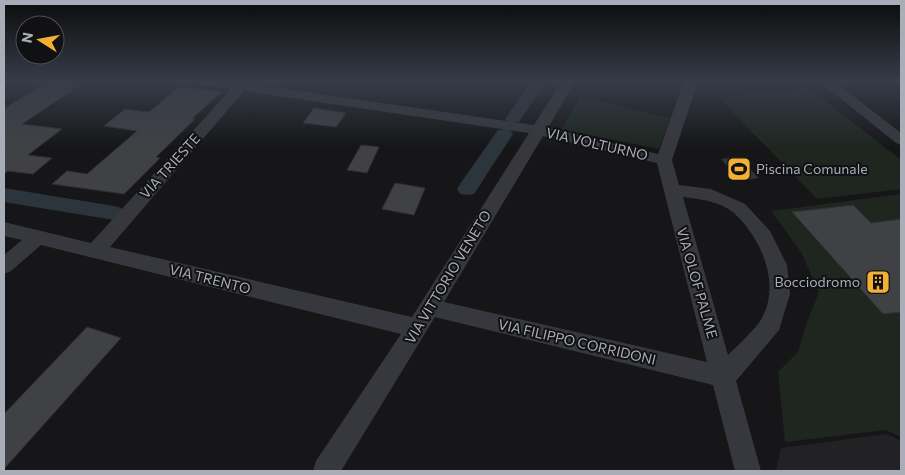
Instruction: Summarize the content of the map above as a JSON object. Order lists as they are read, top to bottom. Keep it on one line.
{"streets":{"street":["VIA VOLTURNO","VIA TRIESTE","VIA VITTORIO VENETO","VIA TRENTO","VIA OLOF PALME","VIA FILIPPO CORRIDONI"]},"crossings":[["VIA VOLTURNO","VIA VITTORIO VENETO"],["VIA VOLTURNO","VIA OLOF PALME"],["VIA TRIESTE","VIA TRENTO"],["VIA VITTORIO VENETO","VIA TRENTO"],["VIA VITTORIO VENETO","VIA FILIPPO CORRIDONI"],["VIA OLOF PALME","VIA FILIPPO CORRIDONI"]],"places":{"sports":["Piscina Comunale"],"building":["Bocciodromo"]},"north":"left"}
